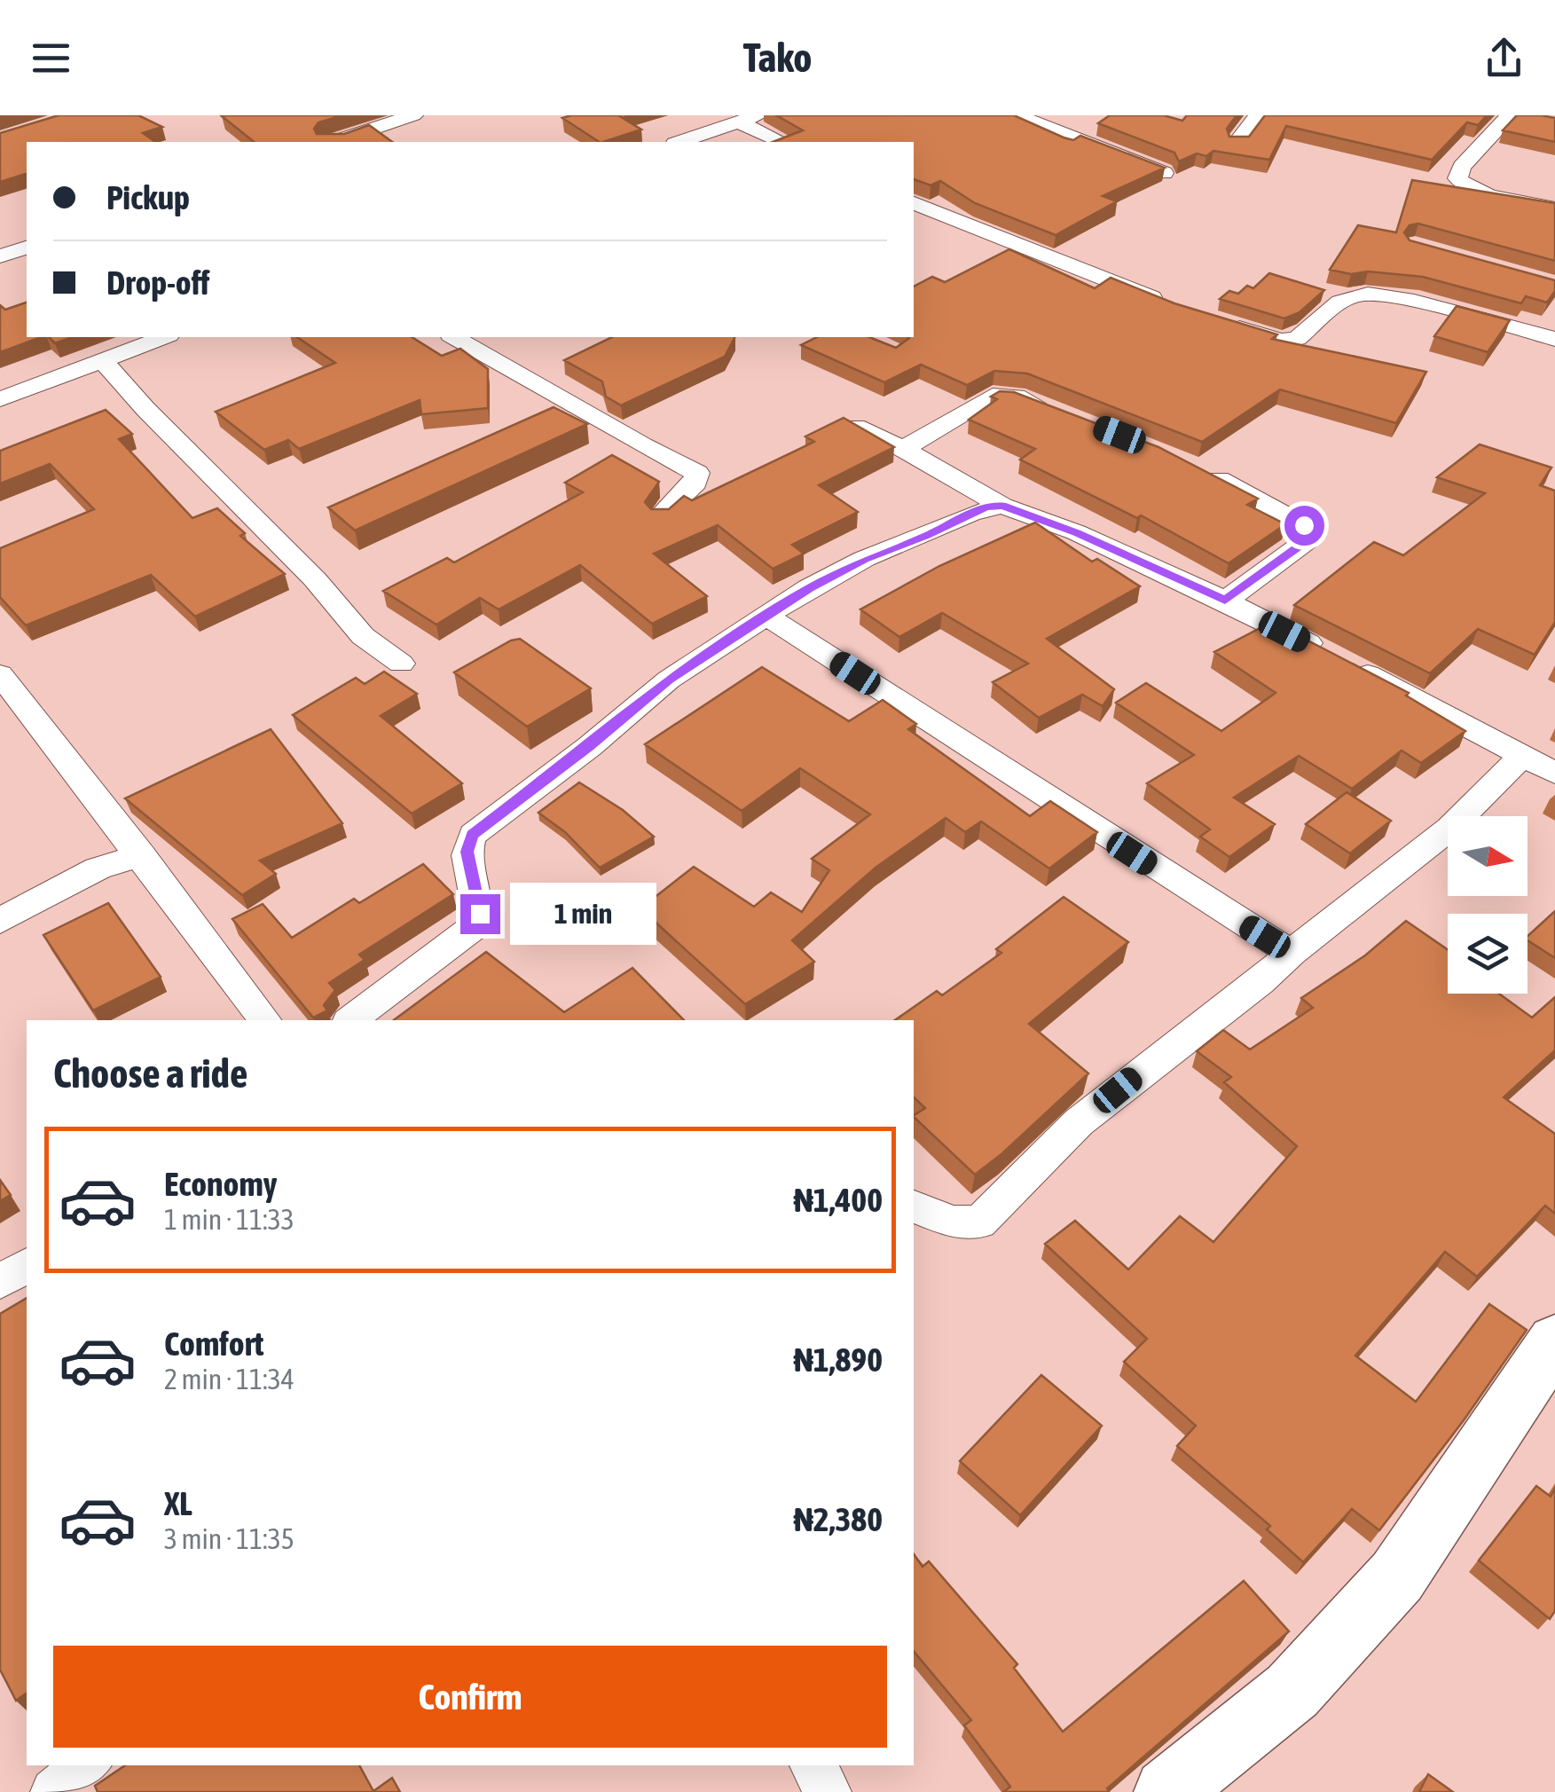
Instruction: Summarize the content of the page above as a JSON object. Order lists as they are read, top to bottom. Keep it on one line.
{"north":"right","page":{"header":"Tako","banner":["Pickup","Drop-off"],"bubble":"1 min","heading":"Choose a ride","list":[{"name":"Economy","note":"1 min · 11:33","value":"₦1,400"},{"name":"Comfort","note":"2 min · 11:34","value":"₦1,890"},{"name":"XL","note":"3 min · 11:35","value":"₦2,380"}],"buttons":"Confirm"}}
